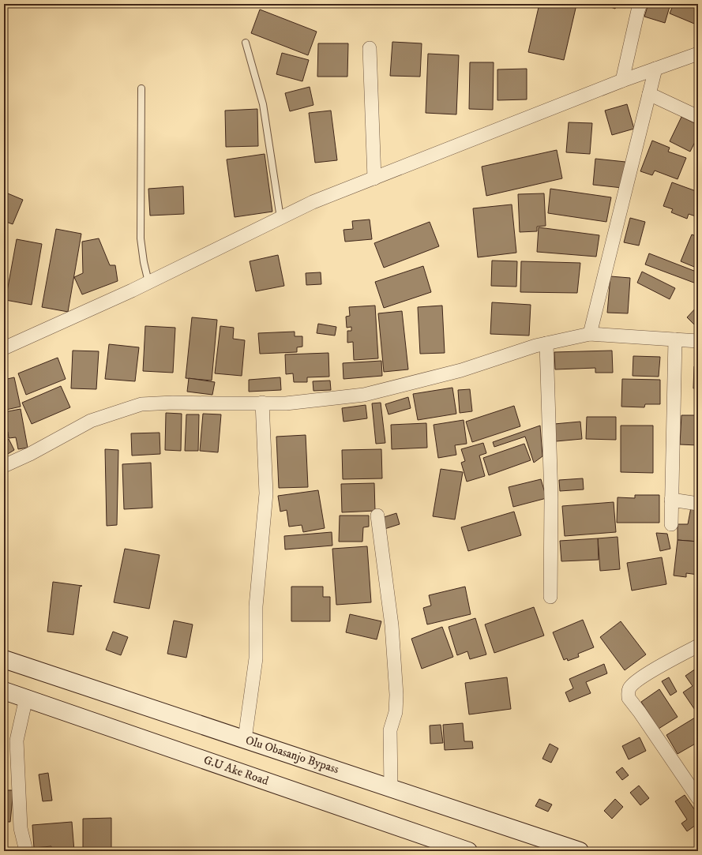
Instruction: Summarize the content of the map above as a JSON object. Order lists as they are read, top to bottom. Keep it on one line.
{"streets":{"main road":["Olu Obasanjo Bypass","G.U Ake Road"]}}
